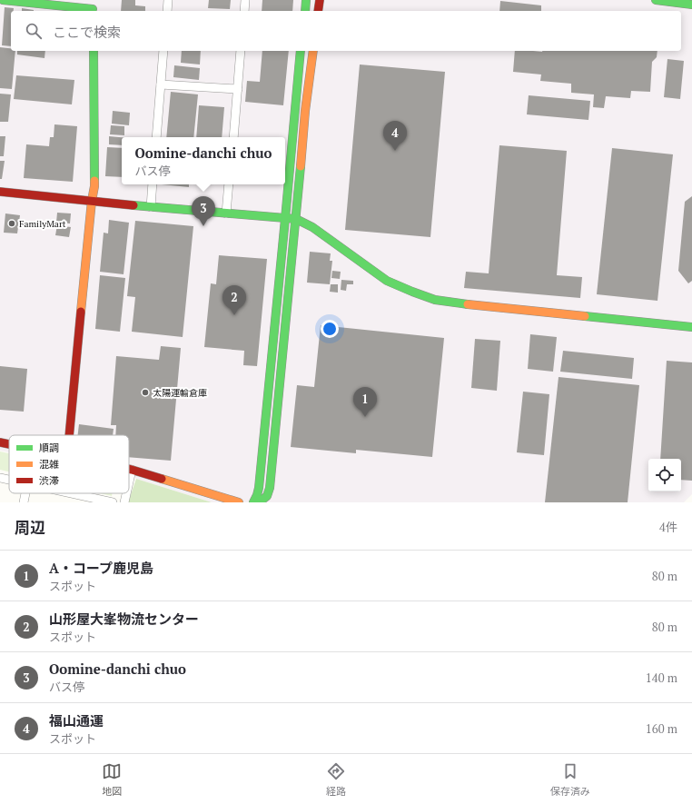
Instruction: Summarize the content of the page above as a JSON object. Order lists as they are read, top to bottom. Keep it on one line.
{"places":["FamilyMart","太陽運輸倉庫"],"legend":["順調","混雑","渋滞"],"page":{"search":"ここで検索","pins":["4","3","2","1"],"popup":["Oomine-danchi chuo","バス停"],"heading":["周辺","4件"],"list":[{"mark":"1","name":"A・コープ鹿児島","note":"スポット","value":"80 m"},{"mark":"2","name":"山形屋大峯物流センター","note":"スポット","value":"80 m"},{"mark":"3","name":"Oomine-danchi chuo","note":"バス停","value":"140 m"},{"mark":"4","name":"福山通運","note":"スポット","value":"160 m"}],"nav":["地図","経路","保存済み"]}}
